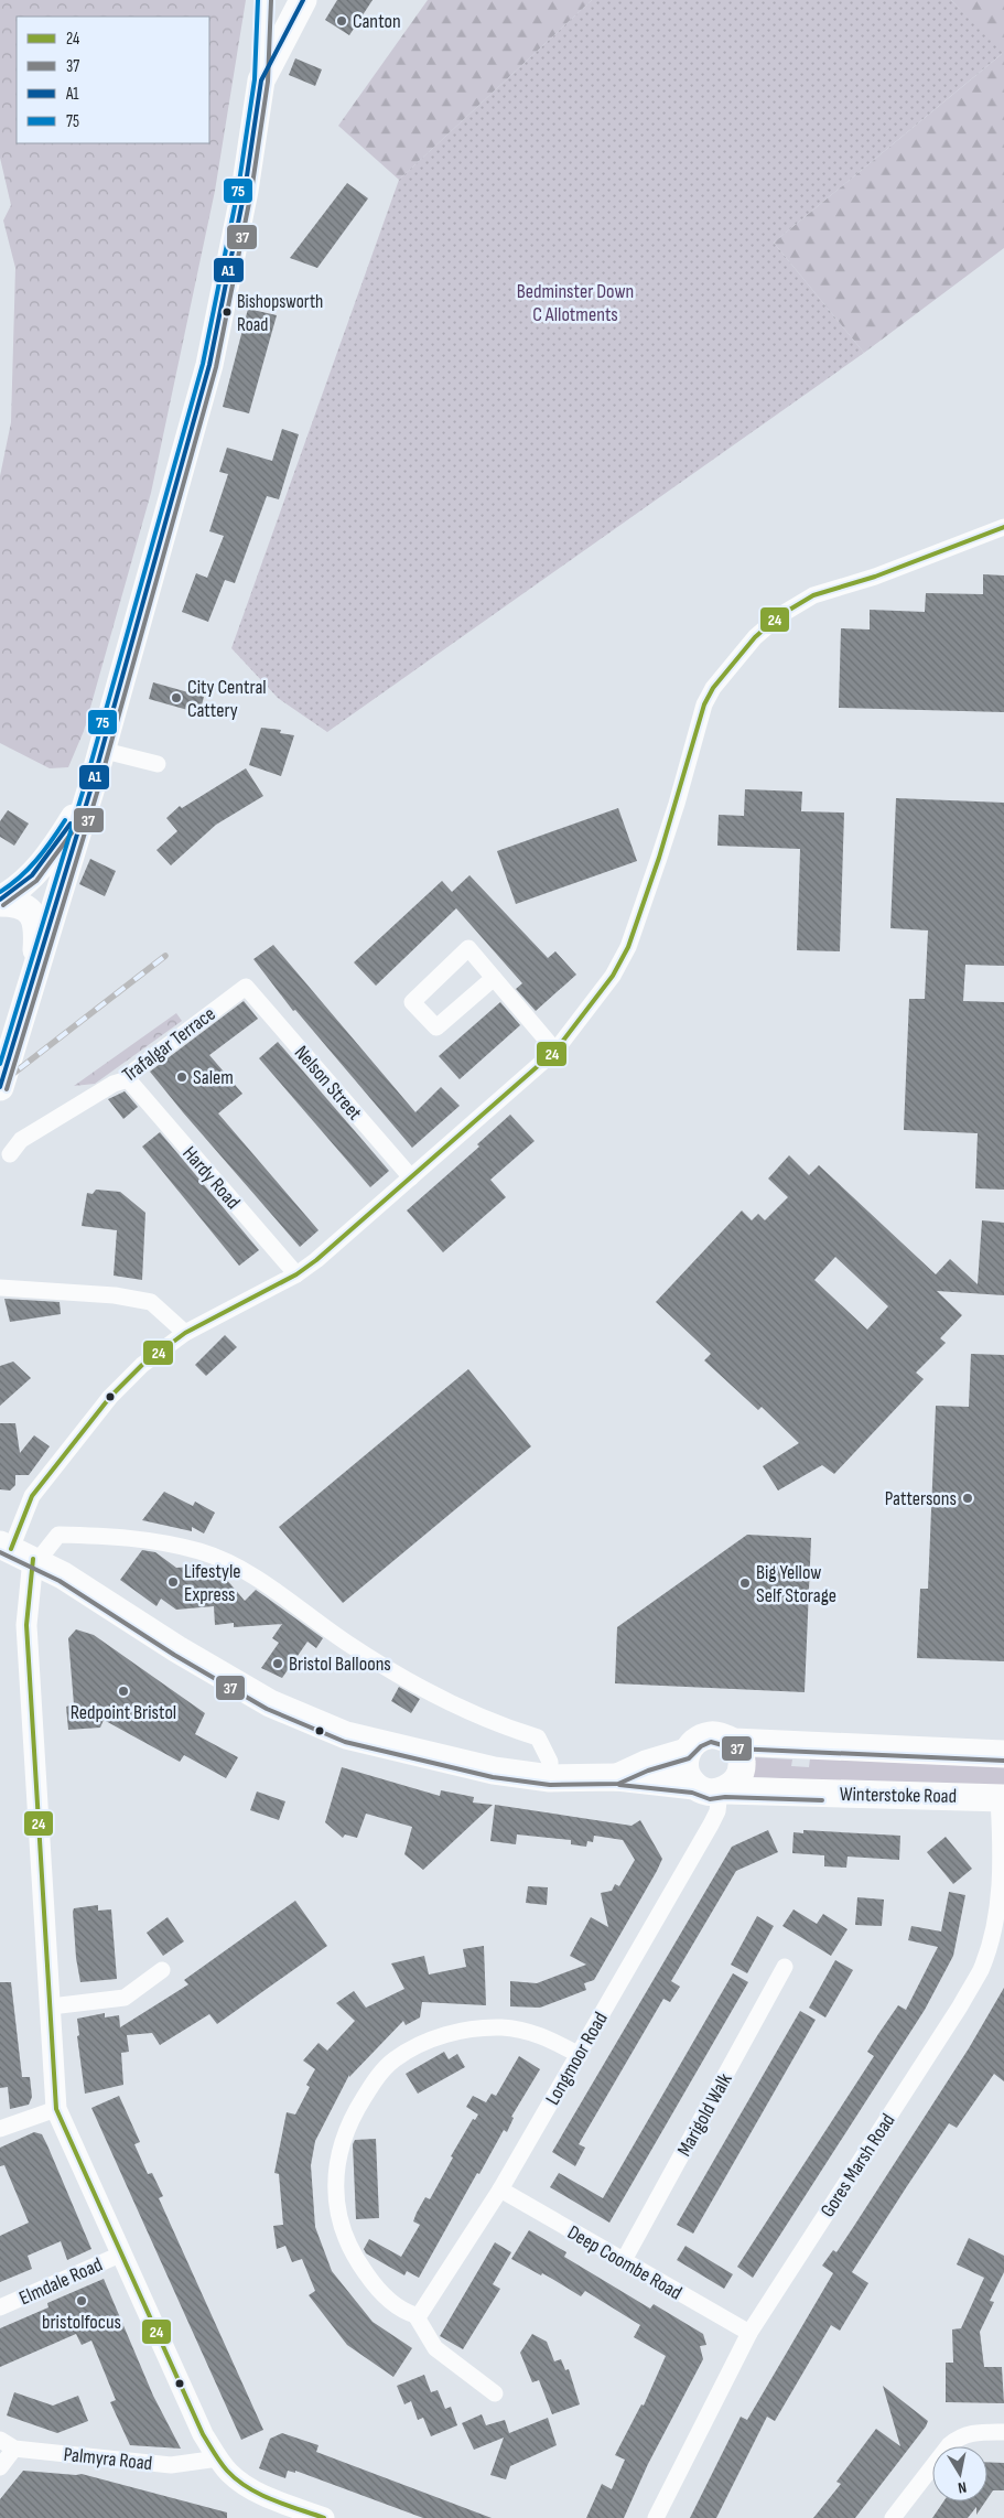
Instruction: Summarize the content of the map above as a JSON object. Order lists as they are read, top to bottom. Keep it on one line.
{"streets":{"highway":["Winterstoke Road"],"street":["Trafalgar Terrace","Nelson Street","Hardy Road","Longmoor Road","Marigold Walk","Gores Marsh Road","Deep Coombe Road","Elmdale Road","Palmyra Road"]},"crossings":[["Trafalgar Terrace","Nelson Street"],["Trafalgar Terrace","Hardy Road"],["Winterstoke Road","Longmoor Road"],["Winterstoke Road","Gores Marsh Road"],["Longmoor Road","Deep Coombe Road"],["Marigold Walk","Deep Coombe Road"],["Gores Marsh Road","Deep Coombe Road"]],"parks":["Bedminster Down C Allotments"],"places":["Canton","Bishopsworth Road","City Central Cattery","Salem","Pattersons","Lifestyle Express","Big Yellow Self Storage","Bristol Balloons","Redpoint Bristol","bristolfocus"],"lines":["transit line 37","transit line A1","transit line 75","transit line 24"],"legend":["24","37","A1","75"],"north":"bottom"}
